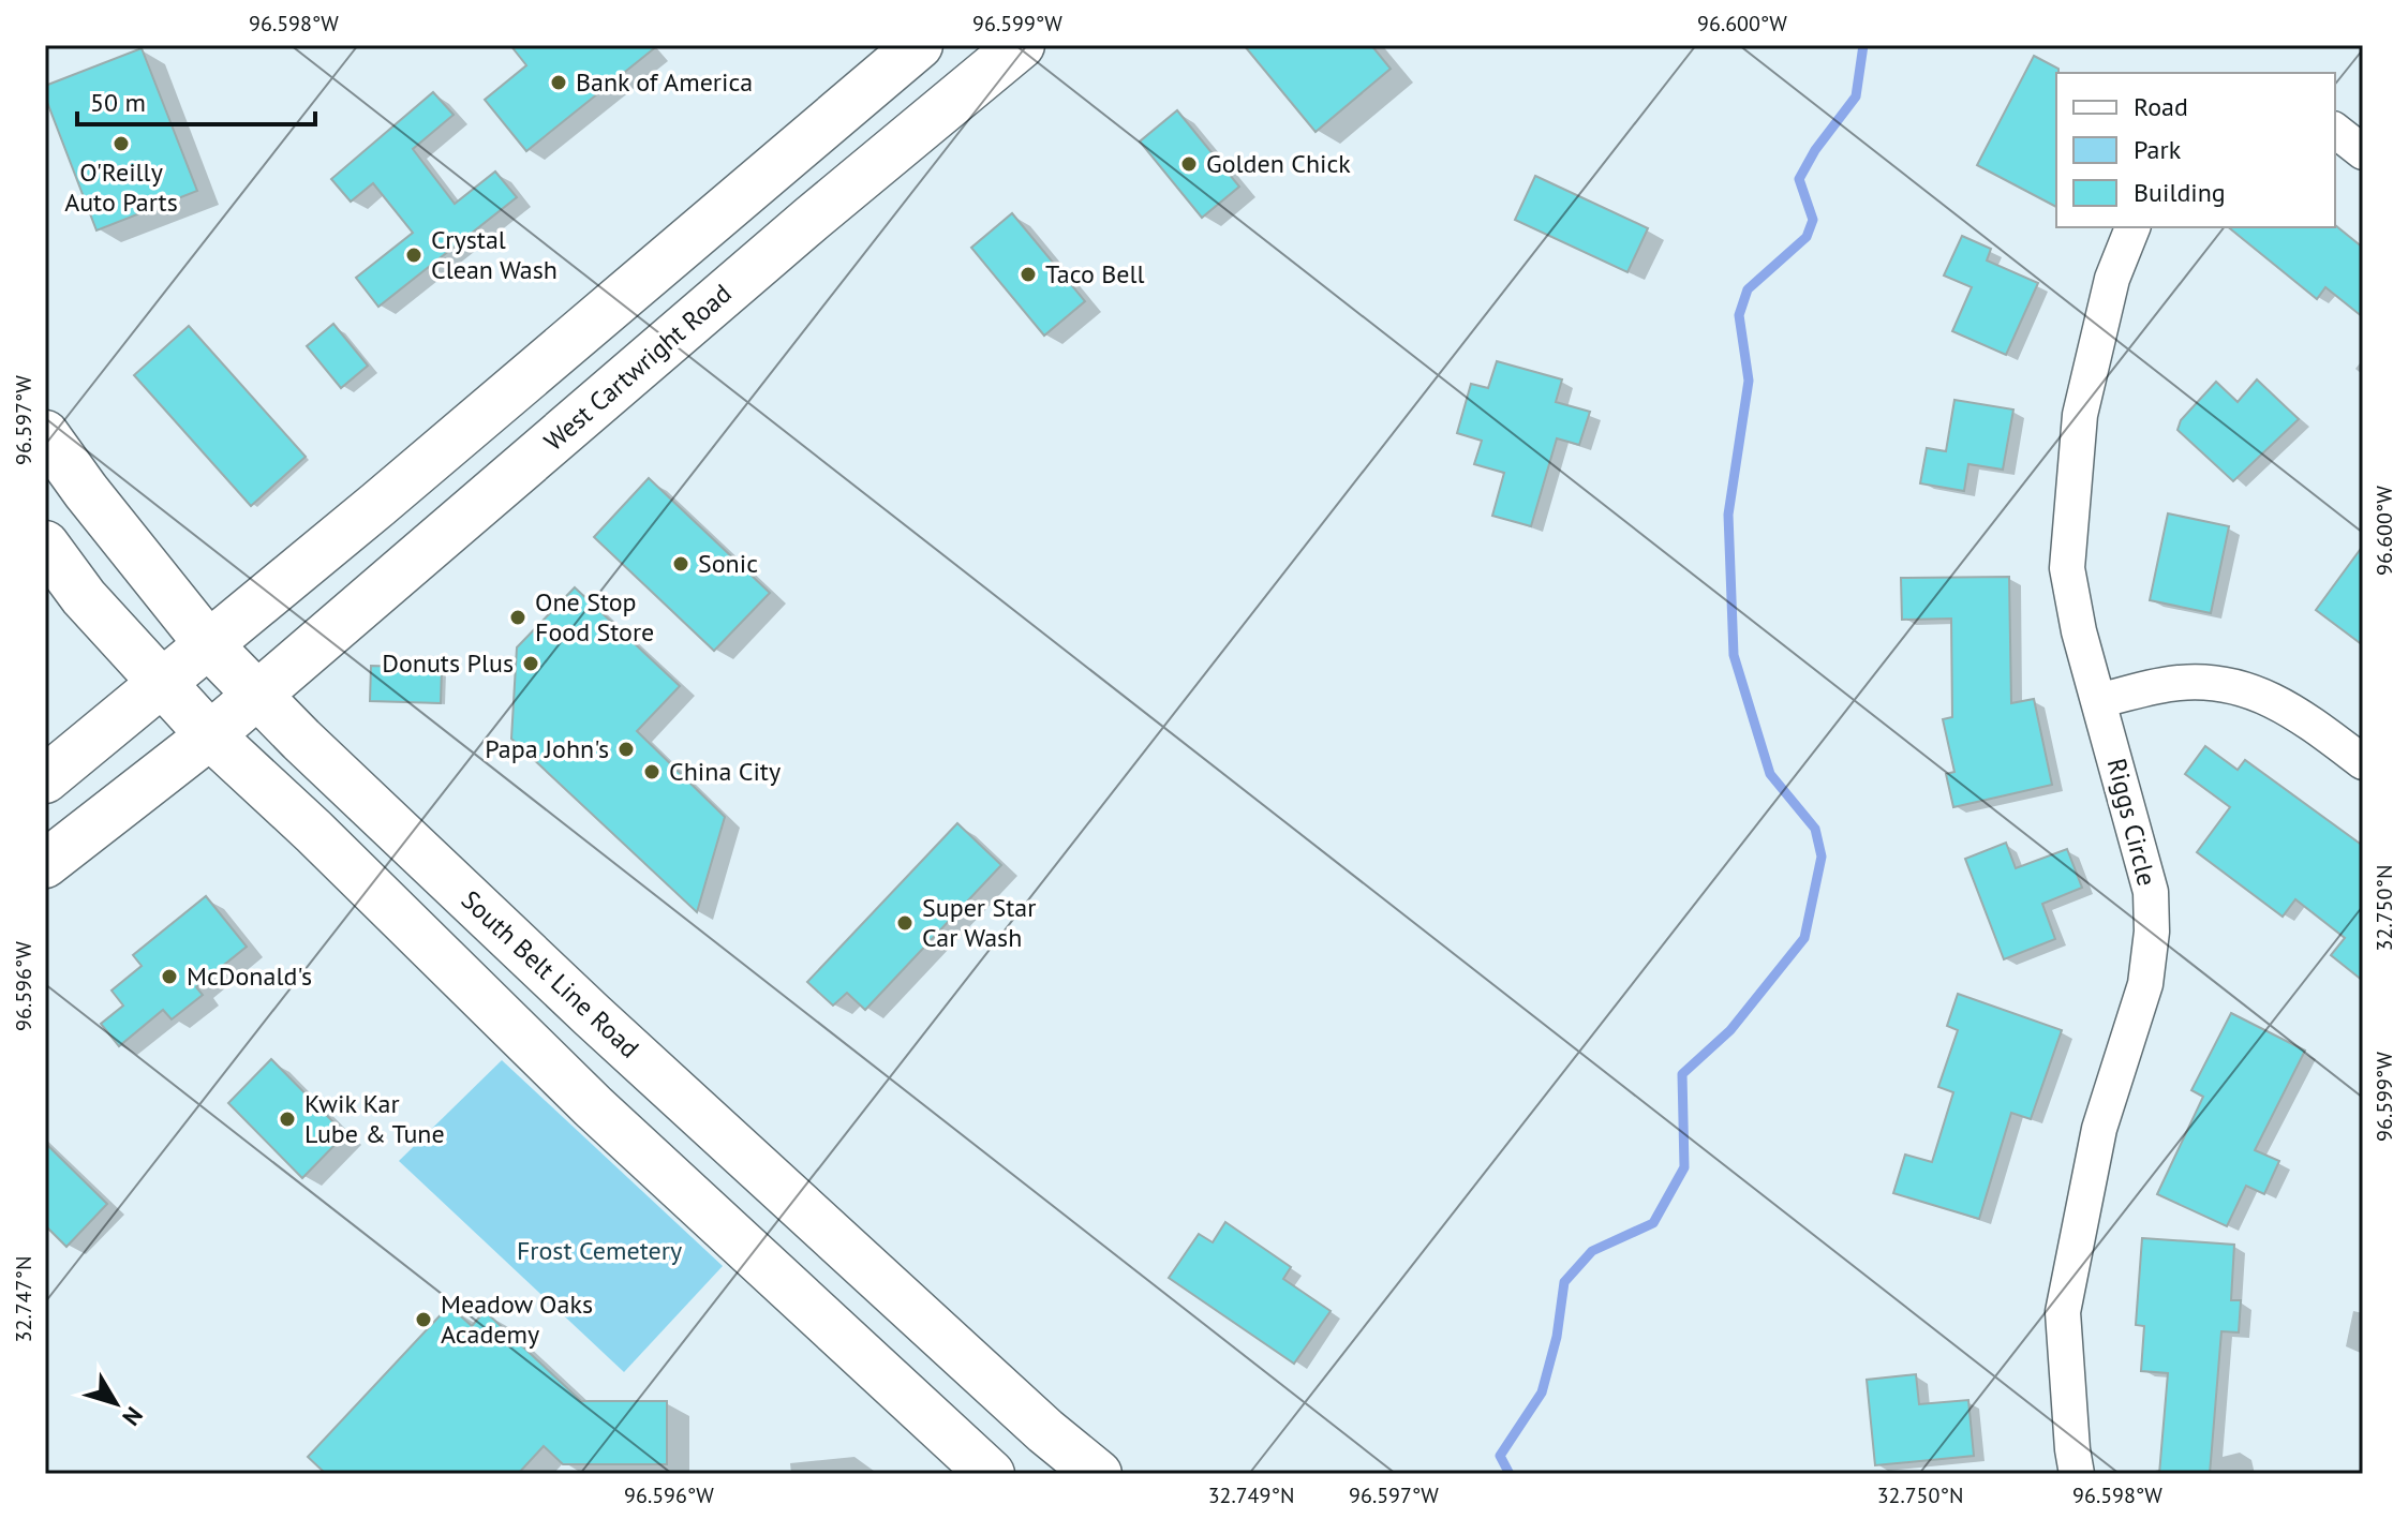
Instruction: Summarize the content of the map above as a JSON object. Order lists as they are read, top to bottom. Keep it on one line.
{"streets":{"main road":["West Cartwright Road","South Belt Line Road"],"street":["Riggs Circle"]},"crossings":[["West Cartwright Road","South Belt Line Road"]],"parks":["Frost Cemetery"],"places":["Bank of America","O'Reilly Auto Parts","Golden Chick","Crystal Clean Wash","Taco Bell","Sonic","One Stop Food Store","Donuts Plus","Papa John's","China City","Super Star Car Wash","McDonald's","Kwik Kar Lube & Tune","Meadow Oaks Academy"],"legend":["Road","Park","Building"],"scale_bar":"50 m","north":"bottom right","coordinates":["96.598°W","96.599°W","96.600°W","96.597°W","32.750°N","96.596°W","32.747°N","32.749°N"]}
